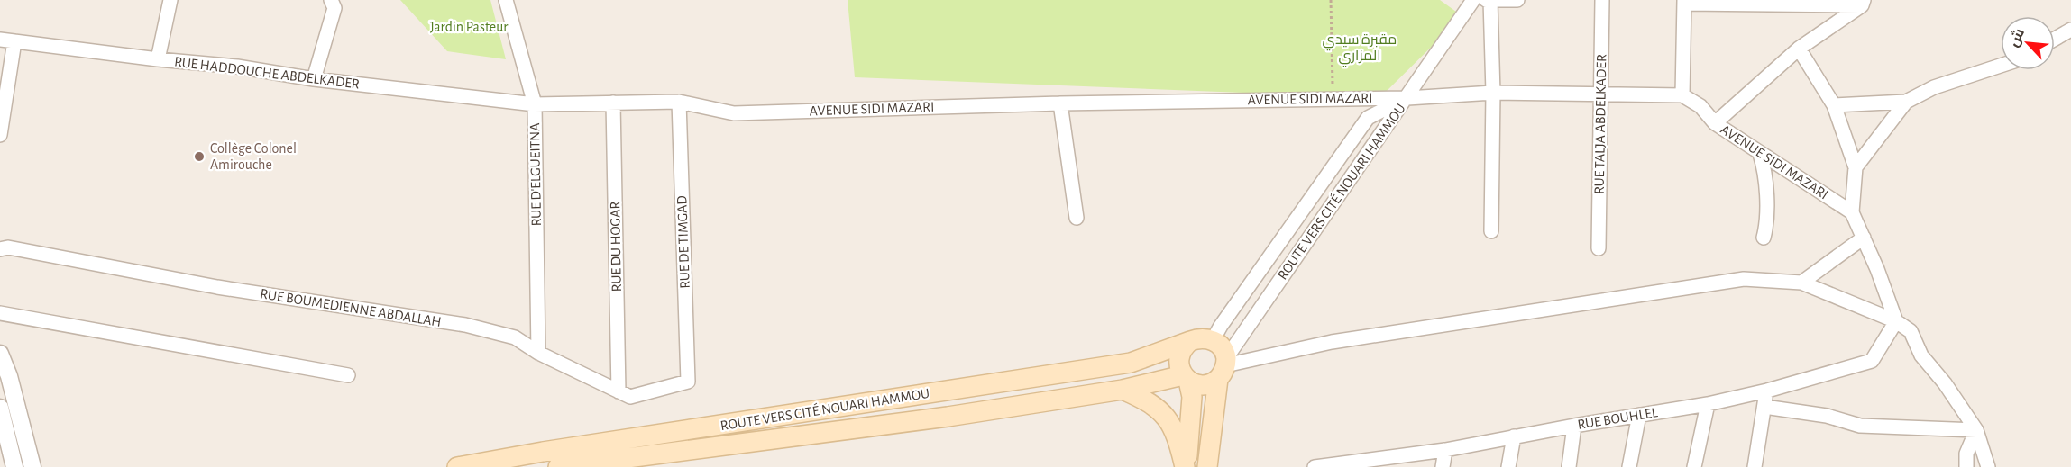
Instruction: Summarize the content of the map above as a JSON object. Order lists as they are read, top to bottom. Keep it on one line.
{"streets":{"main road":["ROUTE VERS CITÉ NOUARI HAMMOU"],"street":["RUE HADDOUCHE ABDELKADER","AVENUE SIDI MAZARI","RUE TALJA ABDELKADER","RUE D'ELGUEITNA","RUE DE TIMGAD","RUE DU HOGAR","RUE BOUMEDIENNE ABDALLAH","RUE BOUHLEL"]},"crossings":[["RUE HADDOUCHE ABDELKADER","AVENUE SIDI MAZARI"],["RUE HADDOUCHE ABDELKADER","RUE D'ELGUEITNA"],["AVENUE SIDI MAZARI","RUE TALJA ABDELKADER"],["AVENUE SIDI MAZARI","RUE D'ELGUEITNA"],["AVENUE SIDI MAZARI","ROUTE VERS CITÉ NOUARI HAMMOU"],["AVENUE SIDI MAZARI","RUE DE TIMGAD"],["AVENUE SIDI MAZARI","RUE DU HOGAR"],["RUE D'ELGUEITNA","RUE BOUMEDIENNE ABDALLAH"],["RUE DE TIMGAD","RUE BOUMEDIENNE ABDALLAH"],["RUE DU HOGAR","RUE BOUMEDIENNE ABDALLAH"]],"parks":["Jardin Pasteur","مقبرة سيدي المزاري"],"places":["Collège Colonel Amirouche"],"north":"top left"}
